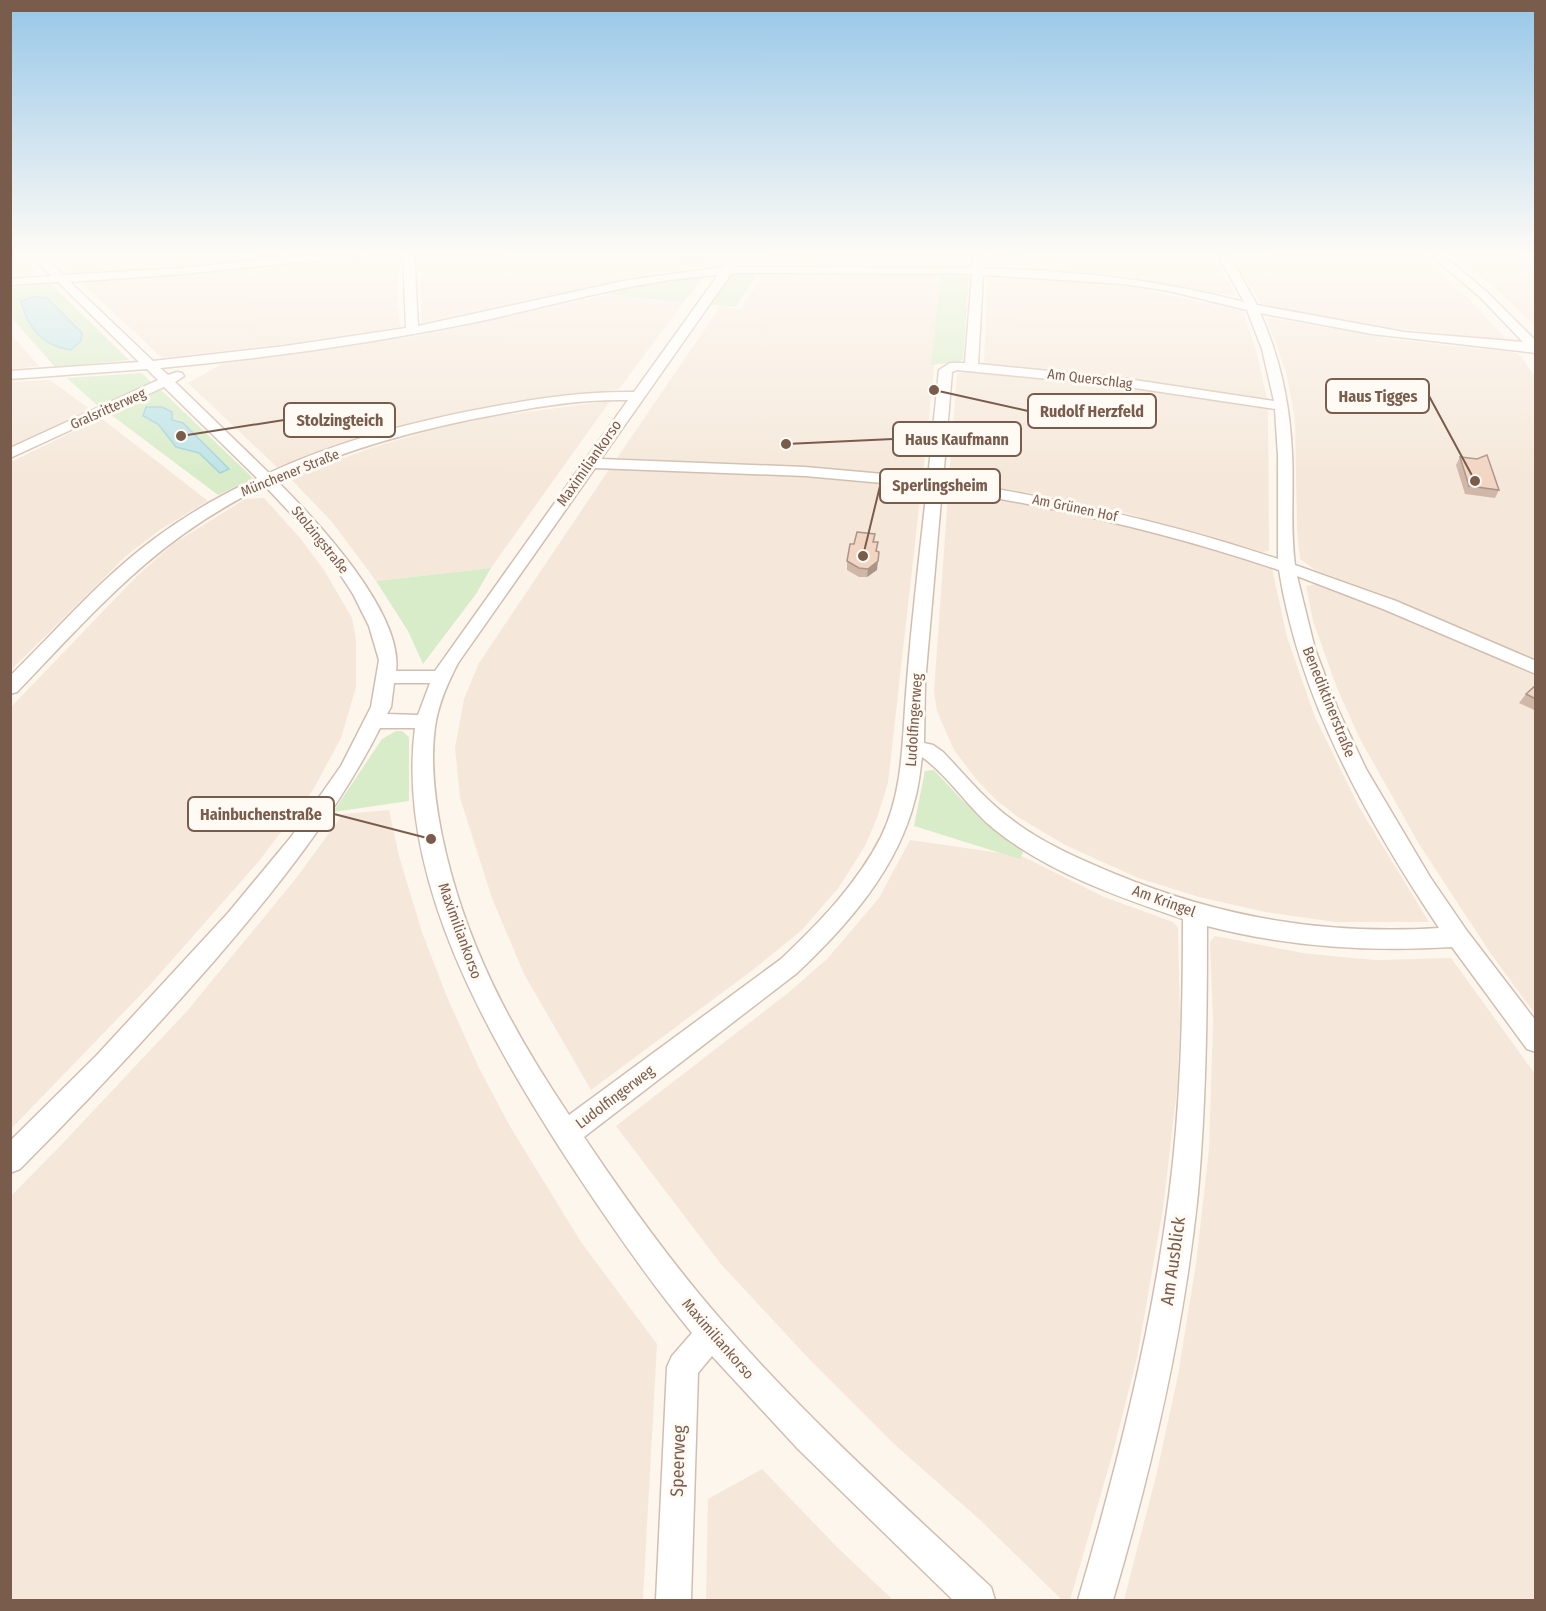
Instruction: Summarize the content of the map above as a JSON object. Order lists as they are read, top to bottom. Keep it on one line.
{"streets":{"street":["Am Querschlag","Gralsritterweg","Maximiliankorso","Münchener Straße","Am Grünen Hof","Stolzingstraße","Benediktinerstraße","Ludolfingerweg","Am Kringel","Am Ausblick","Speerweg"]},"crossings":[["Am Querschlag","Benediktinerstraße"],["Am Querschlag","Ludolfingerweg"],["Gralsritterweg","Stolzingstraße"],["Maximiliankorso","Münchener Straße"],["Maximiliankorso","Am Grünen Hof"],["Maximiliankorso","Ludolfingerweg"],["Maximiliankorso","Speerweg"],["Münchener Straße","Stolzingstraße"],["Am Grünen Hof","Benediktinerstraße"],["Am Grünen Hof","Ludolfingerweg"],["Benediktinerstraße","Am Kringel"],["Ludolfingerweg","Am Kringel"],["Am Kringel","Am Ausblick"]],"places":["Rudolf Herzfeld","Stolzingteich","Haus Kaufmann","Haus Tigges","Sperlingsheim","Hainbuchenstraße"]}
